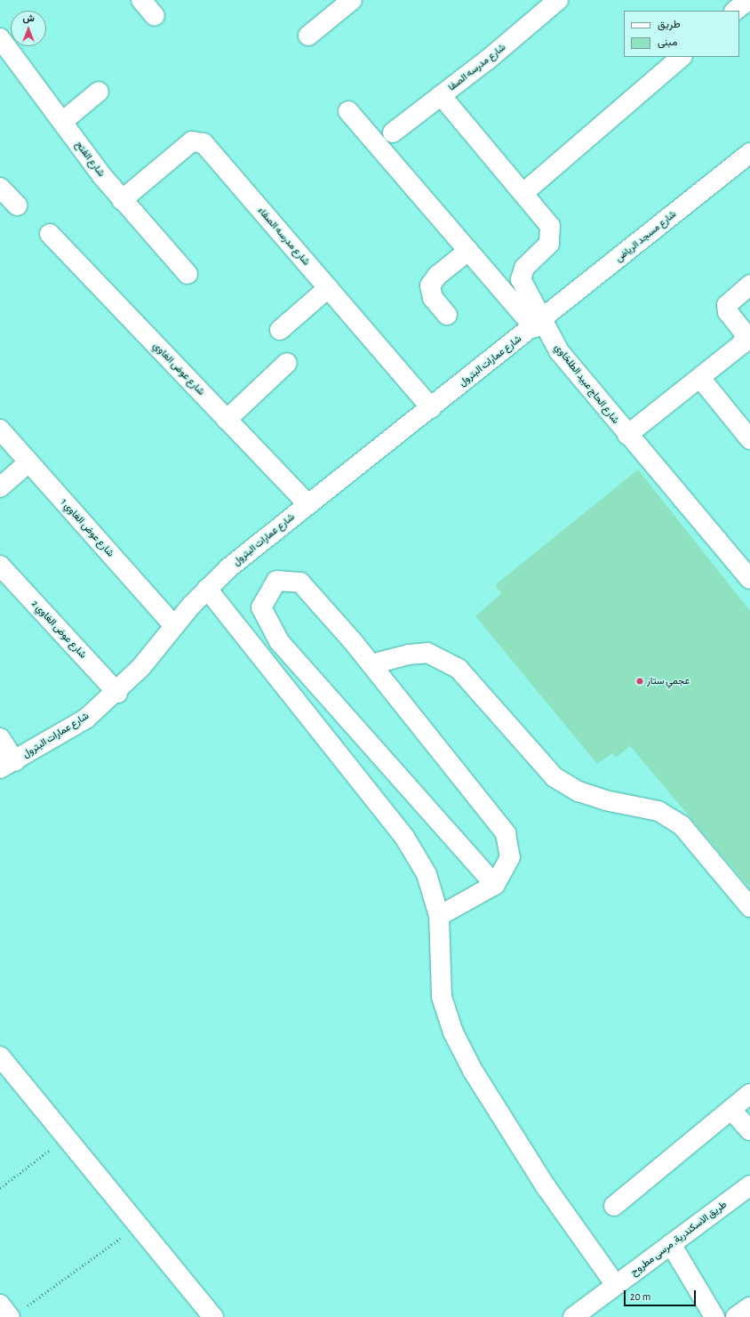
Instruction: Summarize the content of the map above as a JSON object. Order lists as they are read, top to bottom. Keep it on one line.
{"streets":{"street":["شارع مدرسه الصفا","شارع الفتح","شارع مدرسه الصفاء","شارع مسجد الرياض","شارع عمارات البترول","شارع عوض الغاوي","شارع الحاج عبيد الطلخاوي","شارع عوض الغاوي 1","شارع عوض الغاوي 2","طريق الاسكندرية, مرسى مطروح"]},"crossings":[["شارع مدرسه الصفا","شارع الحاج عبيد الطلخاوي"],["شارع الفتح","شارع مدرسه الصفاء"],["شارع مدرسه الصفاء","شارع عمارات البترول"],["شارع مسجد الرياض","شارع عمارات البترول"],["شارع مسجد الرياض","شارع الحاج عبيد الطلخاوي"],["شارع عمارات البترول","شارع عوض الغاوي"],["شارع عمارات البترول","شارع الحاج عبيد الطلخاوي"],["شارع عمارات البترول","شارع عوض الغاوي 1"],["شارع عمارات البترول","شارع عوض الغاوي 2"]],"places":["عجمي ستار"],"legend":["طريق","مبنى"],"scale_bar":"20 m","north":"top"}
